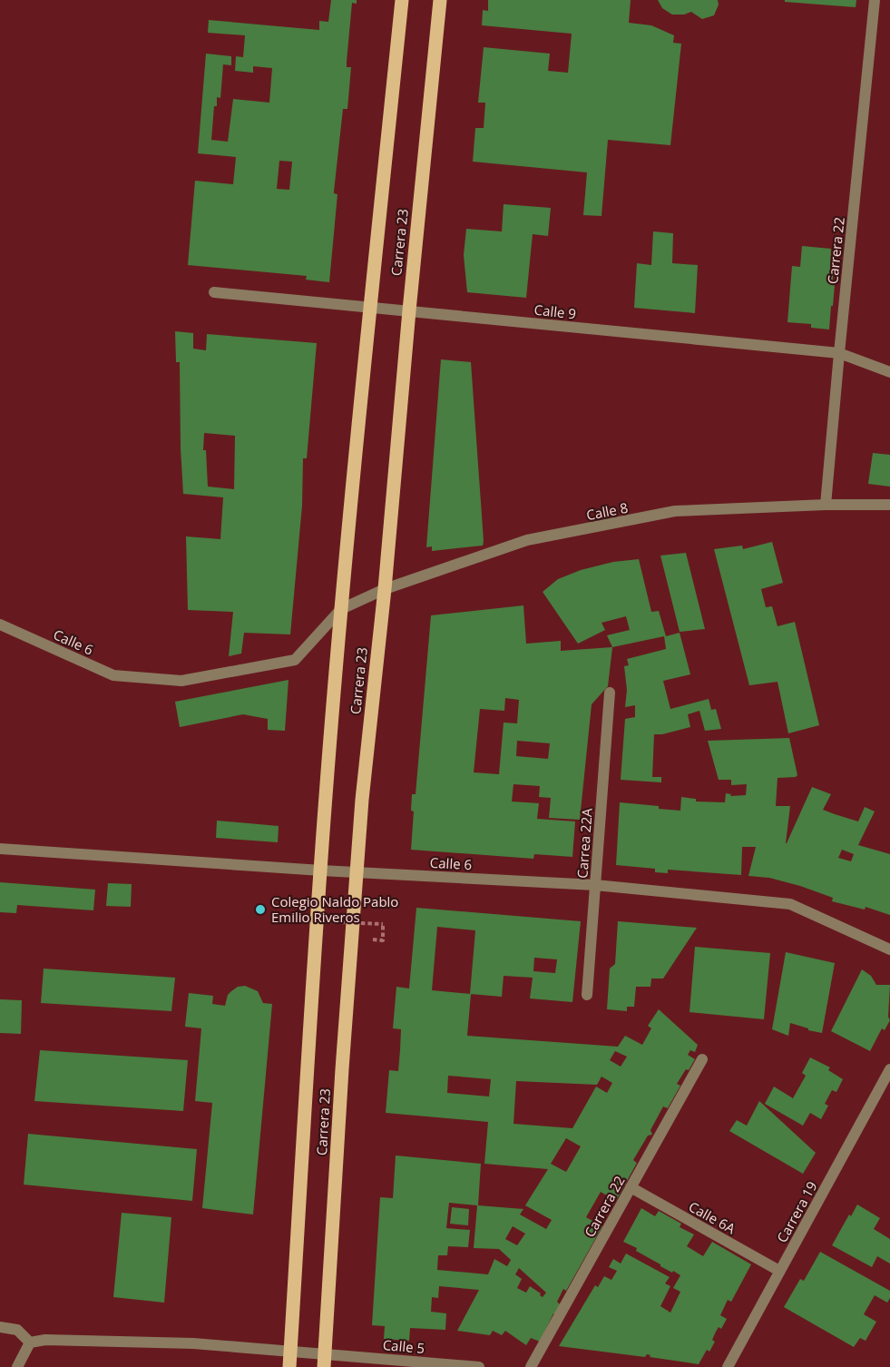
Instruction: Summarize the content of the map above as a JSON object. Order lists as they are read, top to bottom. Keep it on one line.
{"streets":{"main road":["Carrera 23"],"street":["Carrera 22","Calle 9","Calle 8","Calle 6","Carrea 22A","Carrera 19","Calle 6A","Calle 5"]},"crossings":[["Carrera 23","Calle 9"],["Carrera 23","Calle 8"],["Carrera 23","Calle 6"],["Carrera 23","Calle 5"],["Carrera 22","Calle 9"],["Carrera 22","Calle 8"],["Carrera 22","Calle 6A"],["Calle 8","Calle 6"],["Calle 6","Carrea 22A"],["Carrera 19","Calle 6A"]],"places":["Colegio Naldo Pablo Emilio Riveros"]}
